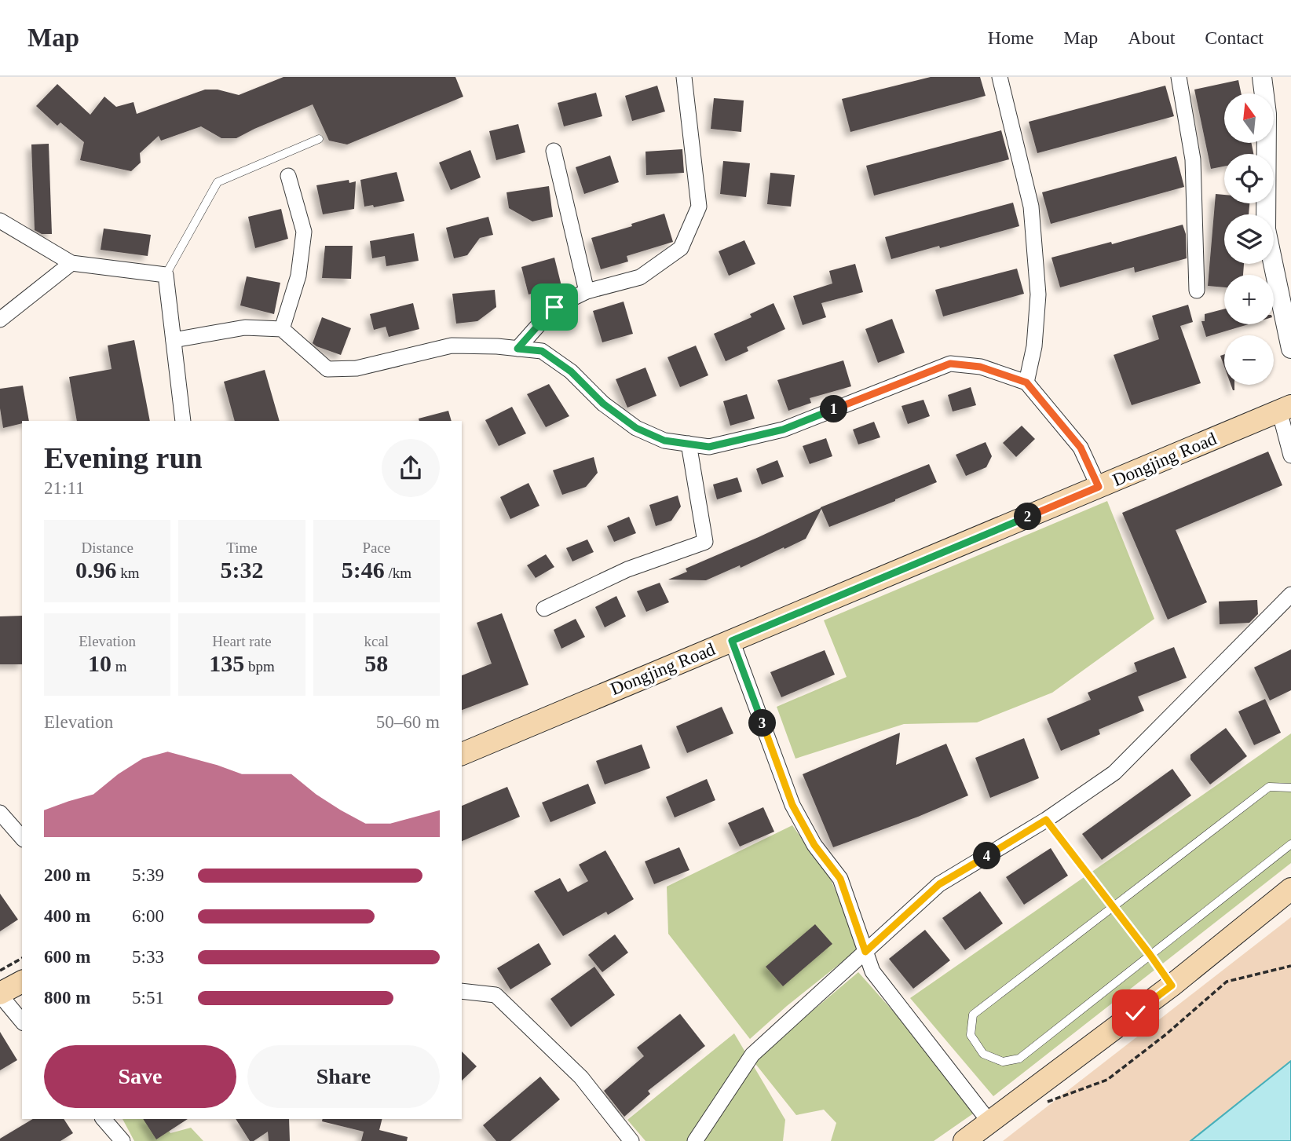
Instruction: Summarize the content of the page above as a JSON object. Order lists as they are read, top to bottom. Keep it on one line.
{"streets":{"main road":["Dongjing Road"]},"north":"top","page":{"header":"Map","nav":["Home","Map","About","Contact"],"map_buttons":["+","−"],"pins":["1","2","3","4"],"heading":["Evening run","21:11"],"stats":[["Distance","0.96 km"],["Time","5:32"],["Pace","5:46 /km"],["Elevation","10 m"],["Heart rate","135 bpm"],["kcal","58"]],"chart":["Elevation","50–60 m"],"list":[{"name":"200 m","note":"5:39"},{"name":"400 m","note":"6:00"},{"name":"600 m","note":"5:33"},{"name":"800 m","note":"5:51"}],"buttons":["Save","Share"]}}
